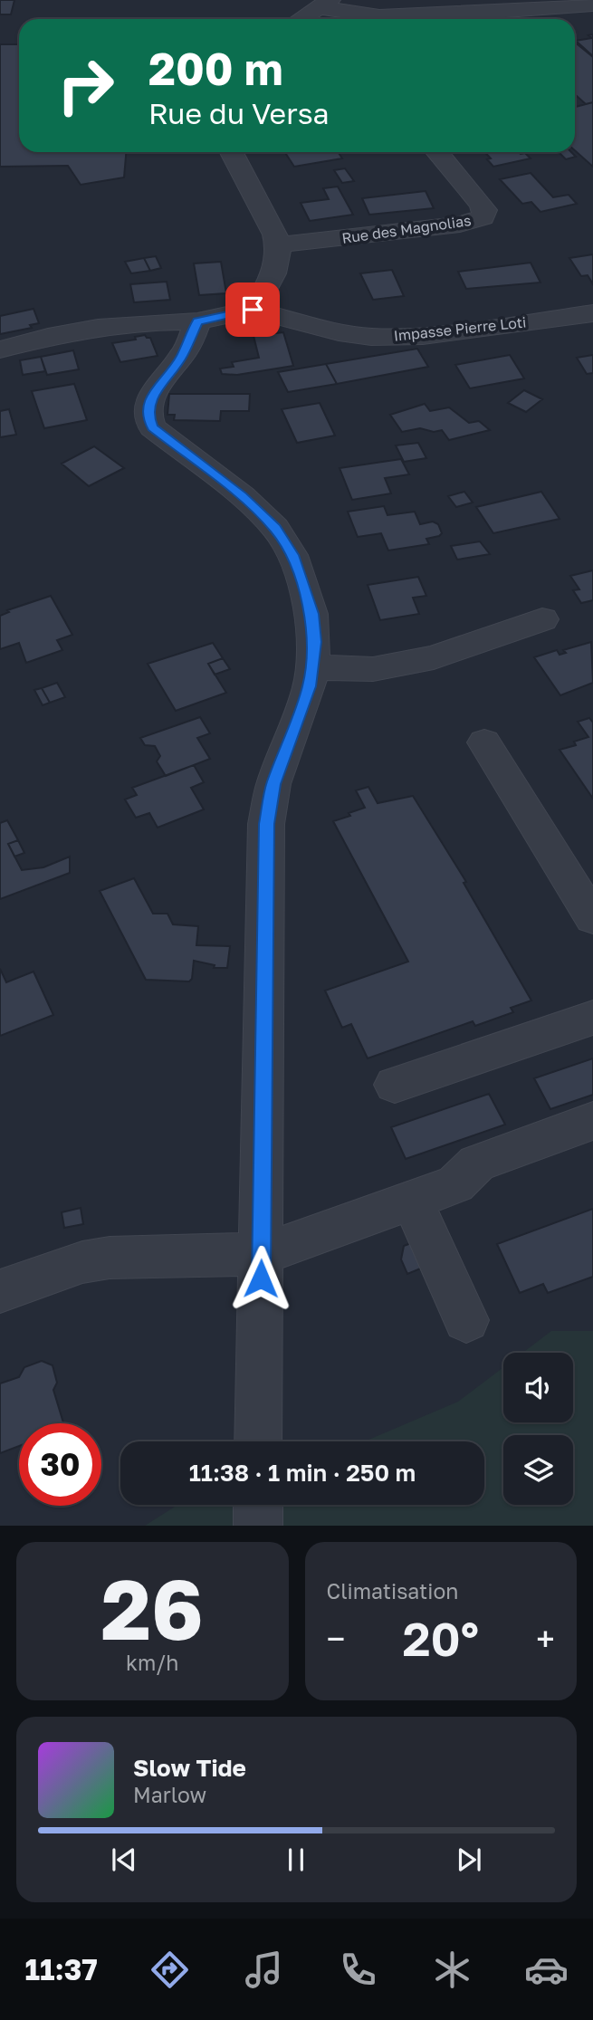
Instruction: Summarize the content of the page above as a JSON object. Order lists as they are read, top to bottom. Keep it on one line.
{"streets":{"street":["Rue des Magnolias","Impasse Pierre Loti"]},"page":{"turn":["200 m","Rue du Versa"],"limit":"30","trip":"11:38 · 1 min · 250 m","tile":[["26","km/h"],"Climatisation"],"heat":["−","20°","+"],"song":["Slow Tide","Marlow"],"tabs":"11:37"}}
